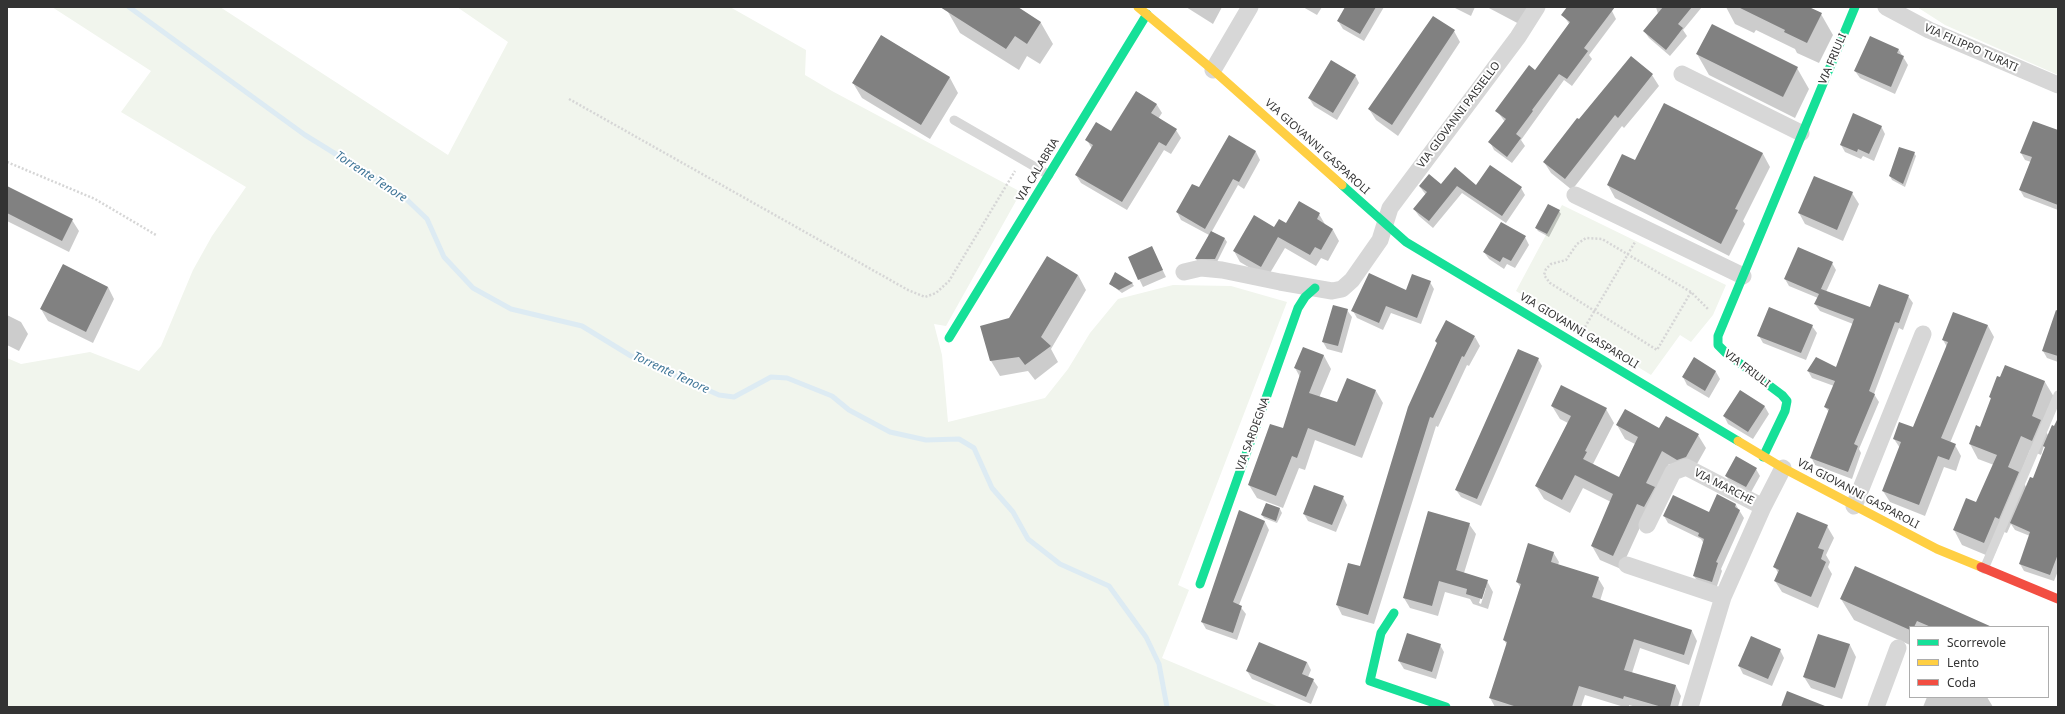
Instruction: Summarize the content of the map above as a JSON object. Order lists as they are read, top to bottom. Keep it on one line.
{"streets":{"street":["VIA FILIPPO TURATI","VIA FRIULI","VIA GIOVANNI PAISIELLO","VIA GIOVANNI GASPAROLI","VIA CALABRIA","VIA SARDEGNA","VIA MARCHE"]},"crossings":[["VIA FRIULI","VIA GIOVANNI GASPAROLI"],["VIA GIOVANNI PAISIELLO","VIA GIOVANNI GASPAROLI"],["VIA GIOVANNI GASPAROLI","VIA CALABRIA"],["VIA GIOVANNI GASPAROLI","VIA MARCHE"]],"water":["Torrente Tenore"],"legend":["Scorrevole","Lento","Coda"]}
